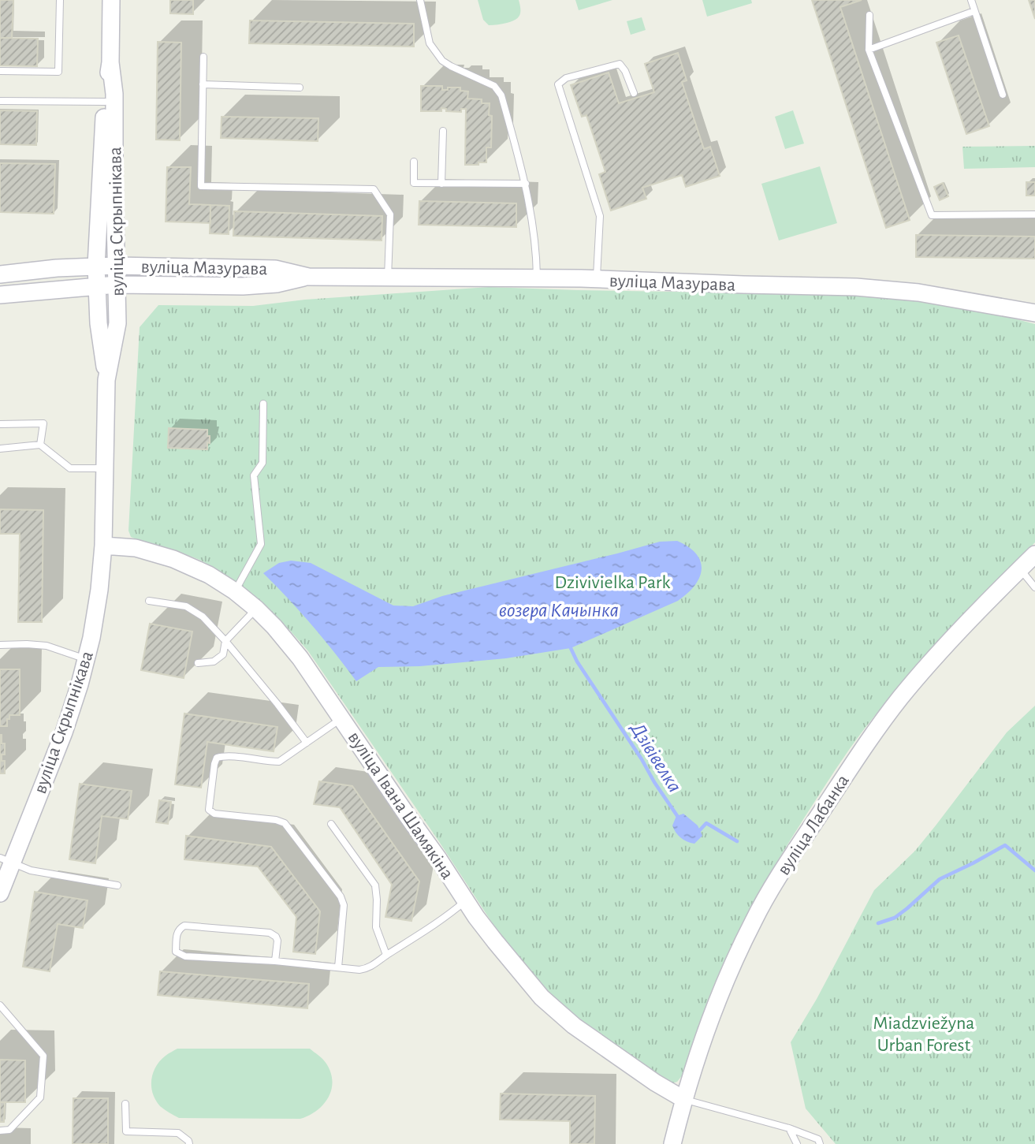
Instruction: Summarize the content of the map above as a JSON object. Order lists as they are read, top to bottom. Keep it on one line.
{"streets":{"main road":["вуліца Скрыпнікава","вуліца Мазурава","вуліца Івана Шамякіна","вуліца Лабанка"]},"crossings":[["вуліца Скрыпнікава","вуліца Мазурава"],["вуліца Скрыпнікава","вуліца Івана Шамякіна"],["вуліца Івана Шамякіна","вуліца Лабанка"]],"water":["возера Качынка","Дзівівелка"],"parks":["Dzivivielka Park","Miadzviežyna Urban Forest"]}
